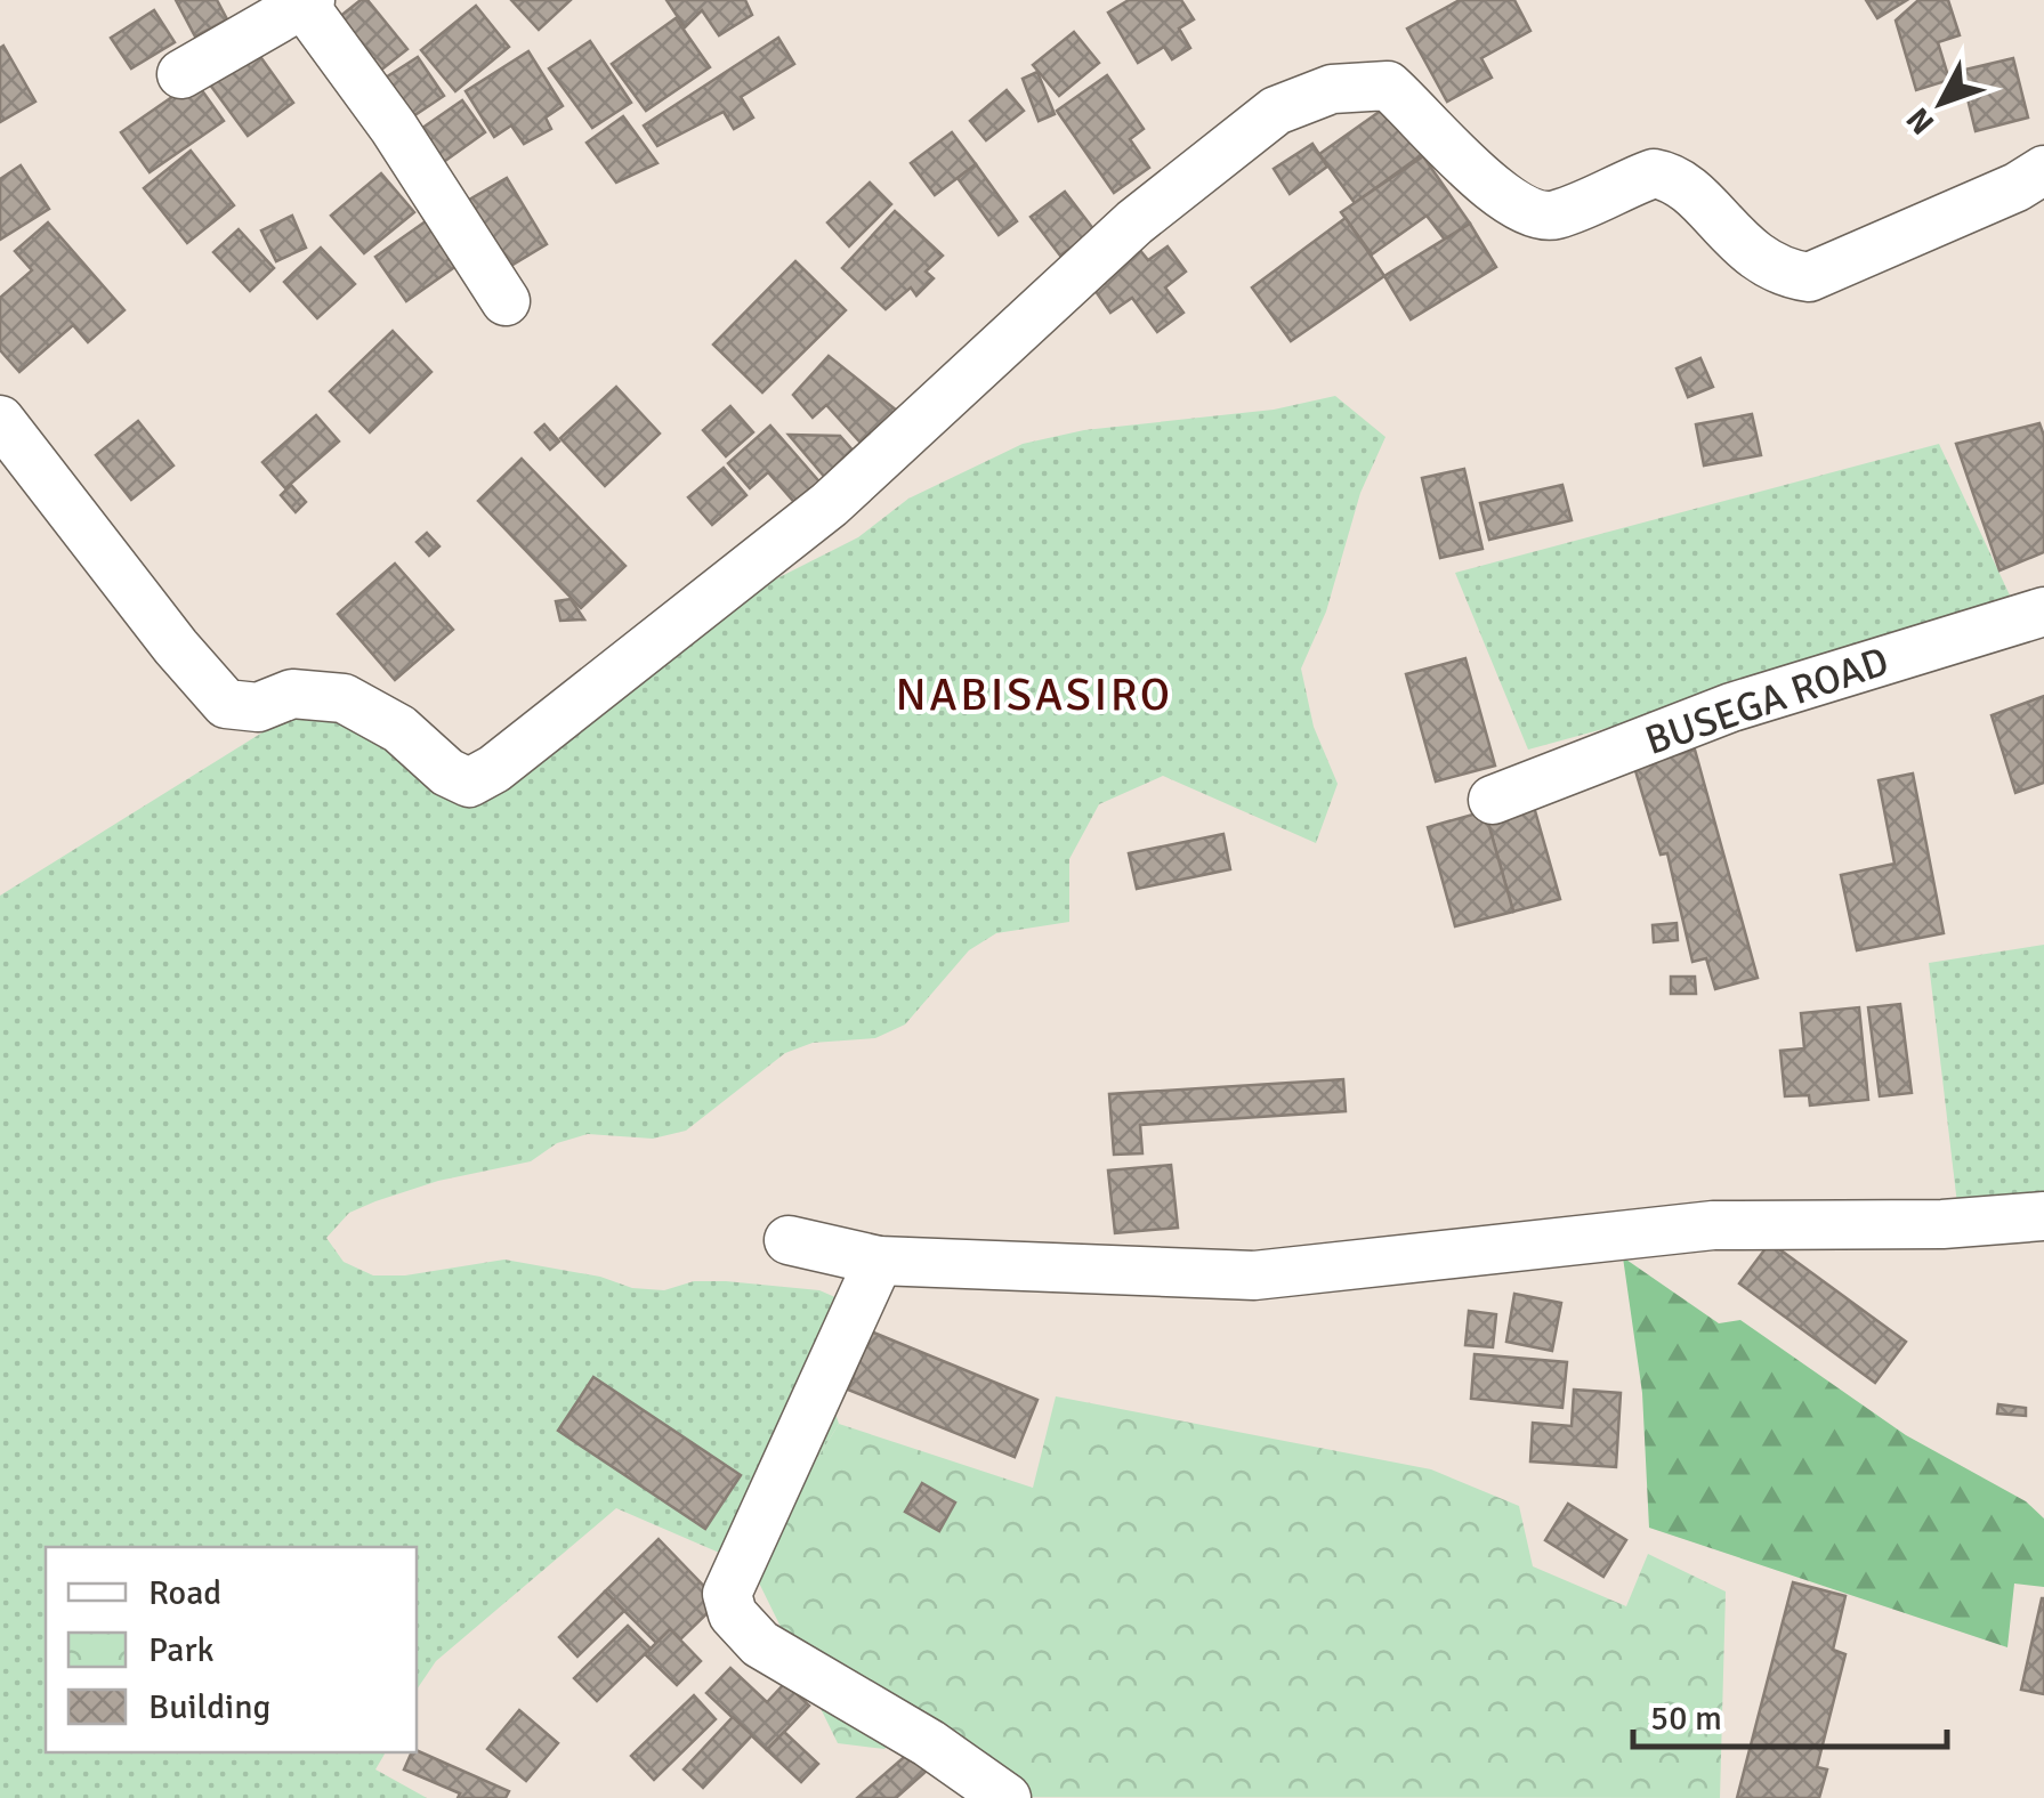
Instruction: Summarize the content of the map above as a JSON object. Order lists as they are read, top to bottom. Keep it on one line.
{"streets":{"street":["BUSEGA ROAD"]},"districts":["NABISASIRO"],"legend":["Road","Park","Building"],"scale_bar":"50 m","north":"bottom left"}
